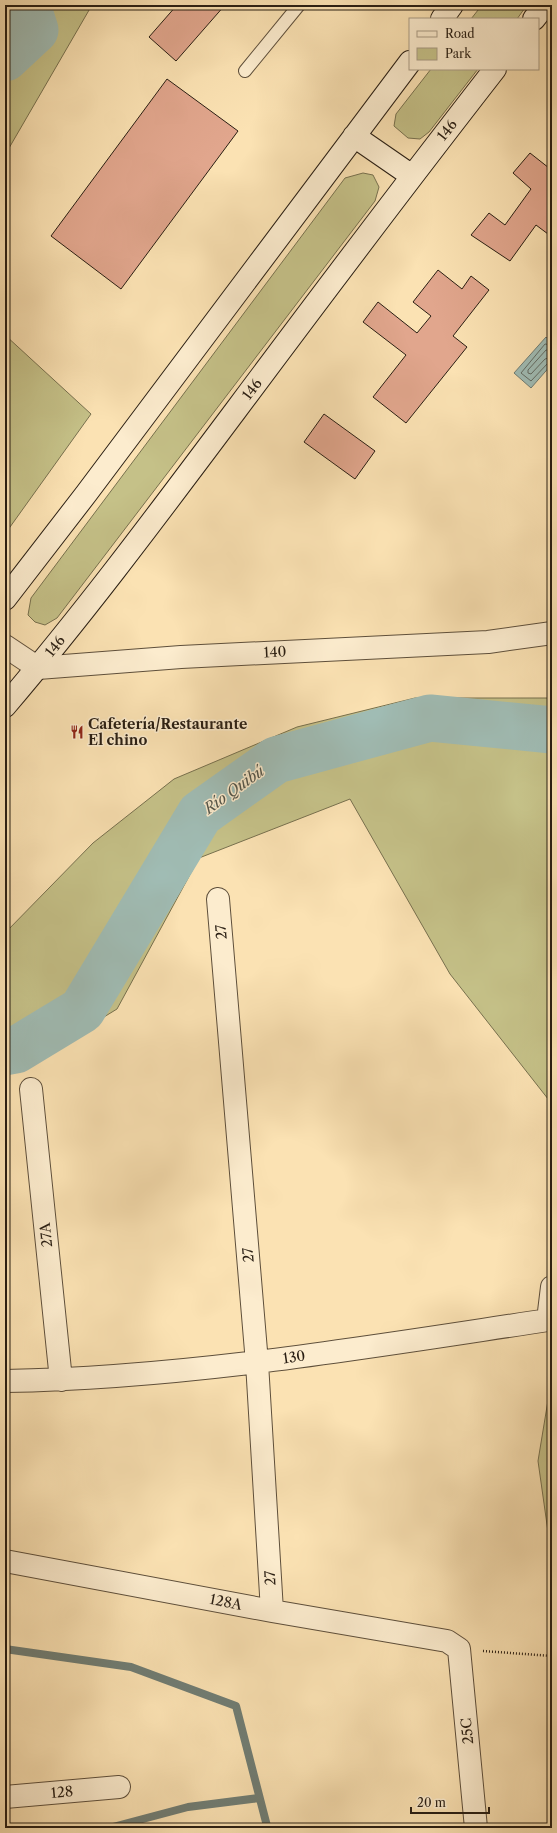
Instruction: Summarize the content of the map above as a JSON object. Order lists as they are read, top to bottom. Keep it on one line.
{"streets":{"street":["146","140","27","27A","130","128A","25C","128"]},"crossings":[["146","140"],["27","130"],["27","128A"],["27A","130"],["128A","25C"]],"water":["Río Quibú"],"places":{"restaurant":["Cafetería/Restaurante El chino"]},"legend":["Road","Park"],"scale_bar":"20 m"}
